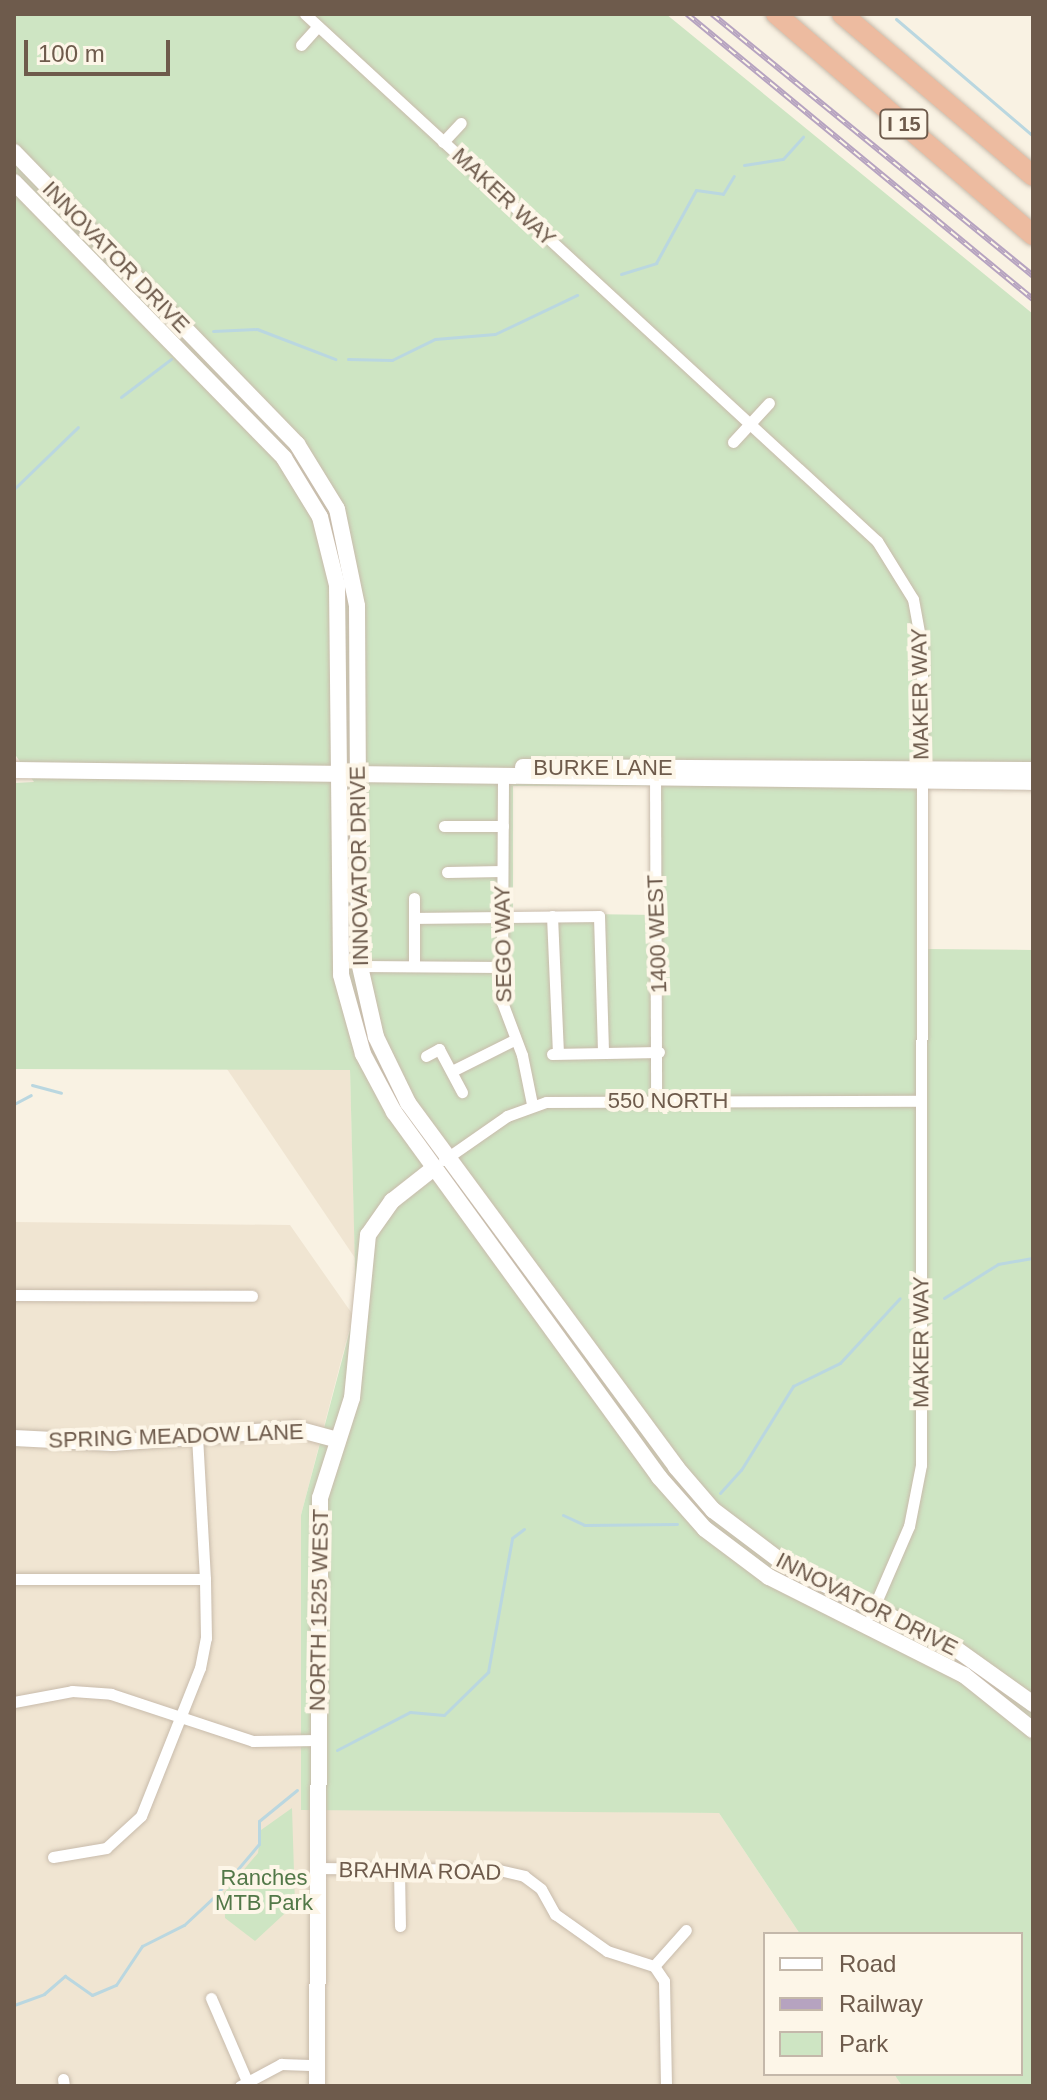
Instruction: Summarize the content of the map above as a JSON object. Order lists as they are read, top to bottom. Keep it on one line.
{"streets":{"highway":["I 15"],"main road":["INNOVATOR DRIVE","BURKE LANE","SPRING MEADOW LANE","NORTH 1525 WEST"],"street":["MAKER WAY","1400 WEST","SEGO WAY","550 NORTH","BRAHMA ROAD"]},"crossings":[["MAKER WAY","INNOVATOR DRIVE"],["MAKER WAY","BURKE LANE"],["MAKER WAY","550 NORTH"],["INNOVATOR DRIVE","BURKE LANE"],["INNOVATOR DRIVE","550 NORTH"],["INNOVATOR DRIVE","NORTH 1525 WEST"],["BURKE LANE","1400 WEST"],["BURKE LANE","SEGO WAY"],["1400 WEST","550 NORTH"],["SEGO WAY","550 NORTH"],["550 NORTH","NORTH 1525 WEST"],["SPRING MEADOW LANE","NORTH 1525 WEST"],["NORTH 1525 WEST","BRAHMA ROAD"]],"parks":["Ranches MTB Park"],"legend":["Road","Railway","Park"],"scale_bar":"100 m"}
